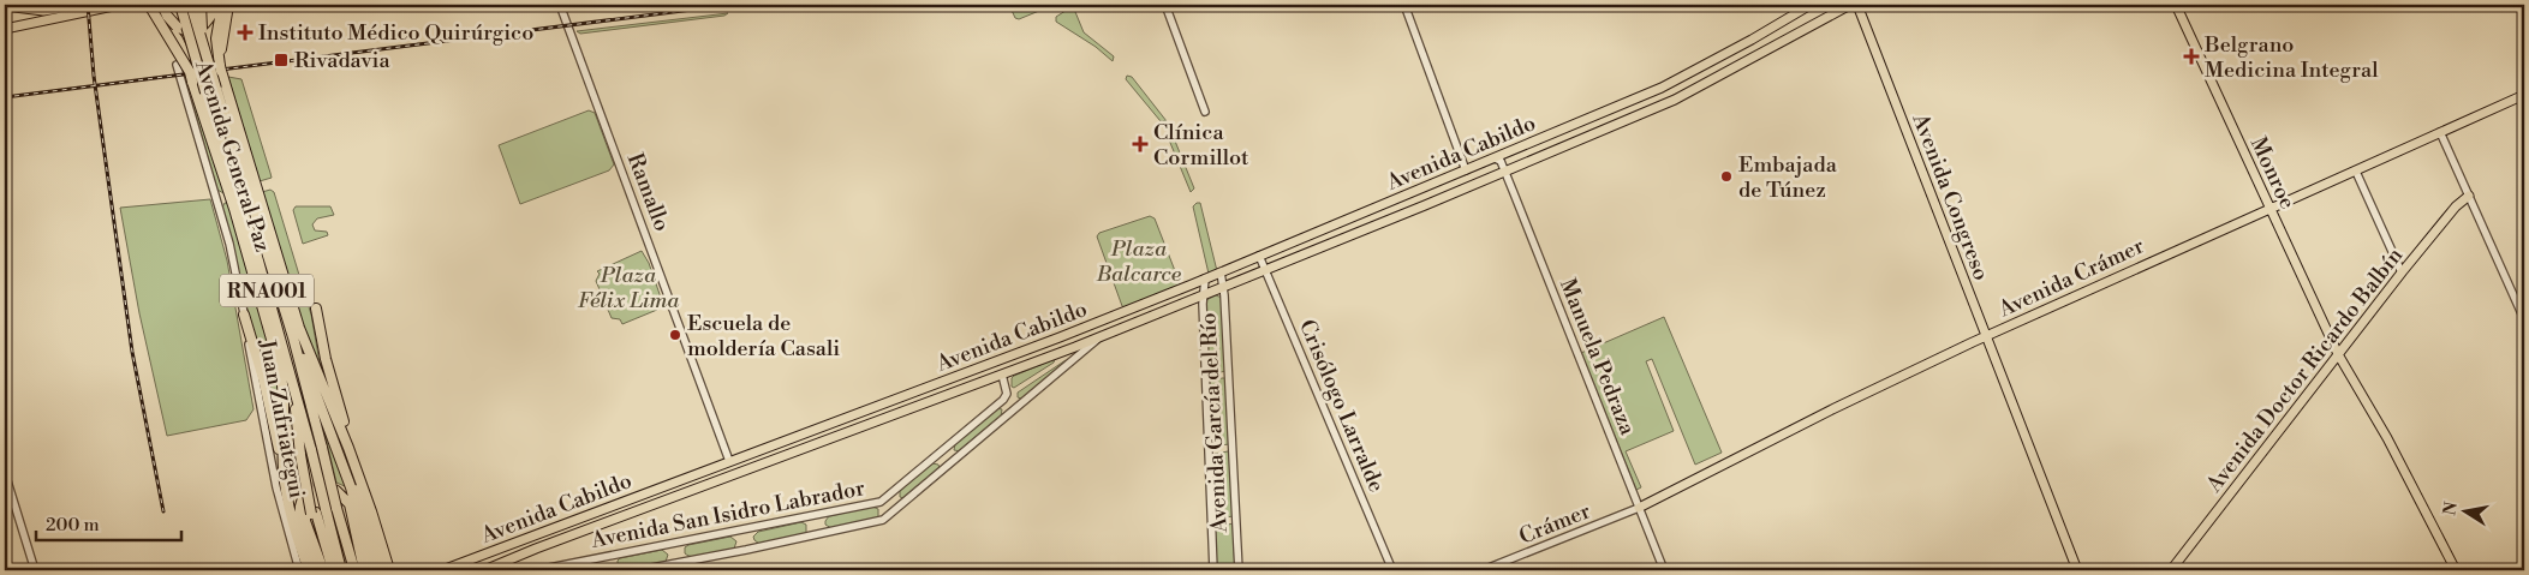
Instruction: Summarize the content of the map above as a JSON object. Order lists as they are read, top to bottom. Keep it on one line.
{"streets":{"highway":["Avenida General Paz","RNA001"],"main road":["Avenida Cabildo","Monroe","Avenida Congreso","Avenida Crámer","Avenida Doctor Ricardo Balbín"],"street":["Ramallo","Manuela Pedraza","Crisólogo Larralde","Juan Zufriategui","Avenida García del Río","Avenida San Isidro Labrador","Crámer"]},"crossings":[["Avenida Cabildo","Ramallo"],["Avenida Cabildo","Manuela Pedraza"],["Avenida Cabildo","Crisólogo Larralde"],["Avenida Cabildo","Avenida García del Río"],["Avenida Cabildo","Avenida San Isidro Labrador"],["Monroe","Avenida Crámer"],["Monroe","Avenida Doctor Ricardo Balbín"],["Avenida Congreso","Avenida Crámer"],["Avenida Crámer","Manuela Pedraza"],["Avenida Crámer","Crámer"],["Manuela Pedraza","Crámer"]],"parks":["Plaza Balcarce","Plaza Félix Lima"],"places":{"health":["Instituto Médico Quirúrgico","Belgrano Medicina Integral","Clínica Cormillot"],"transit":["Rivadavia"],"other":["Embajada de Túnez","Escuela de moldería Casali"]},"scale_bar":"200 m","north":"left"}
